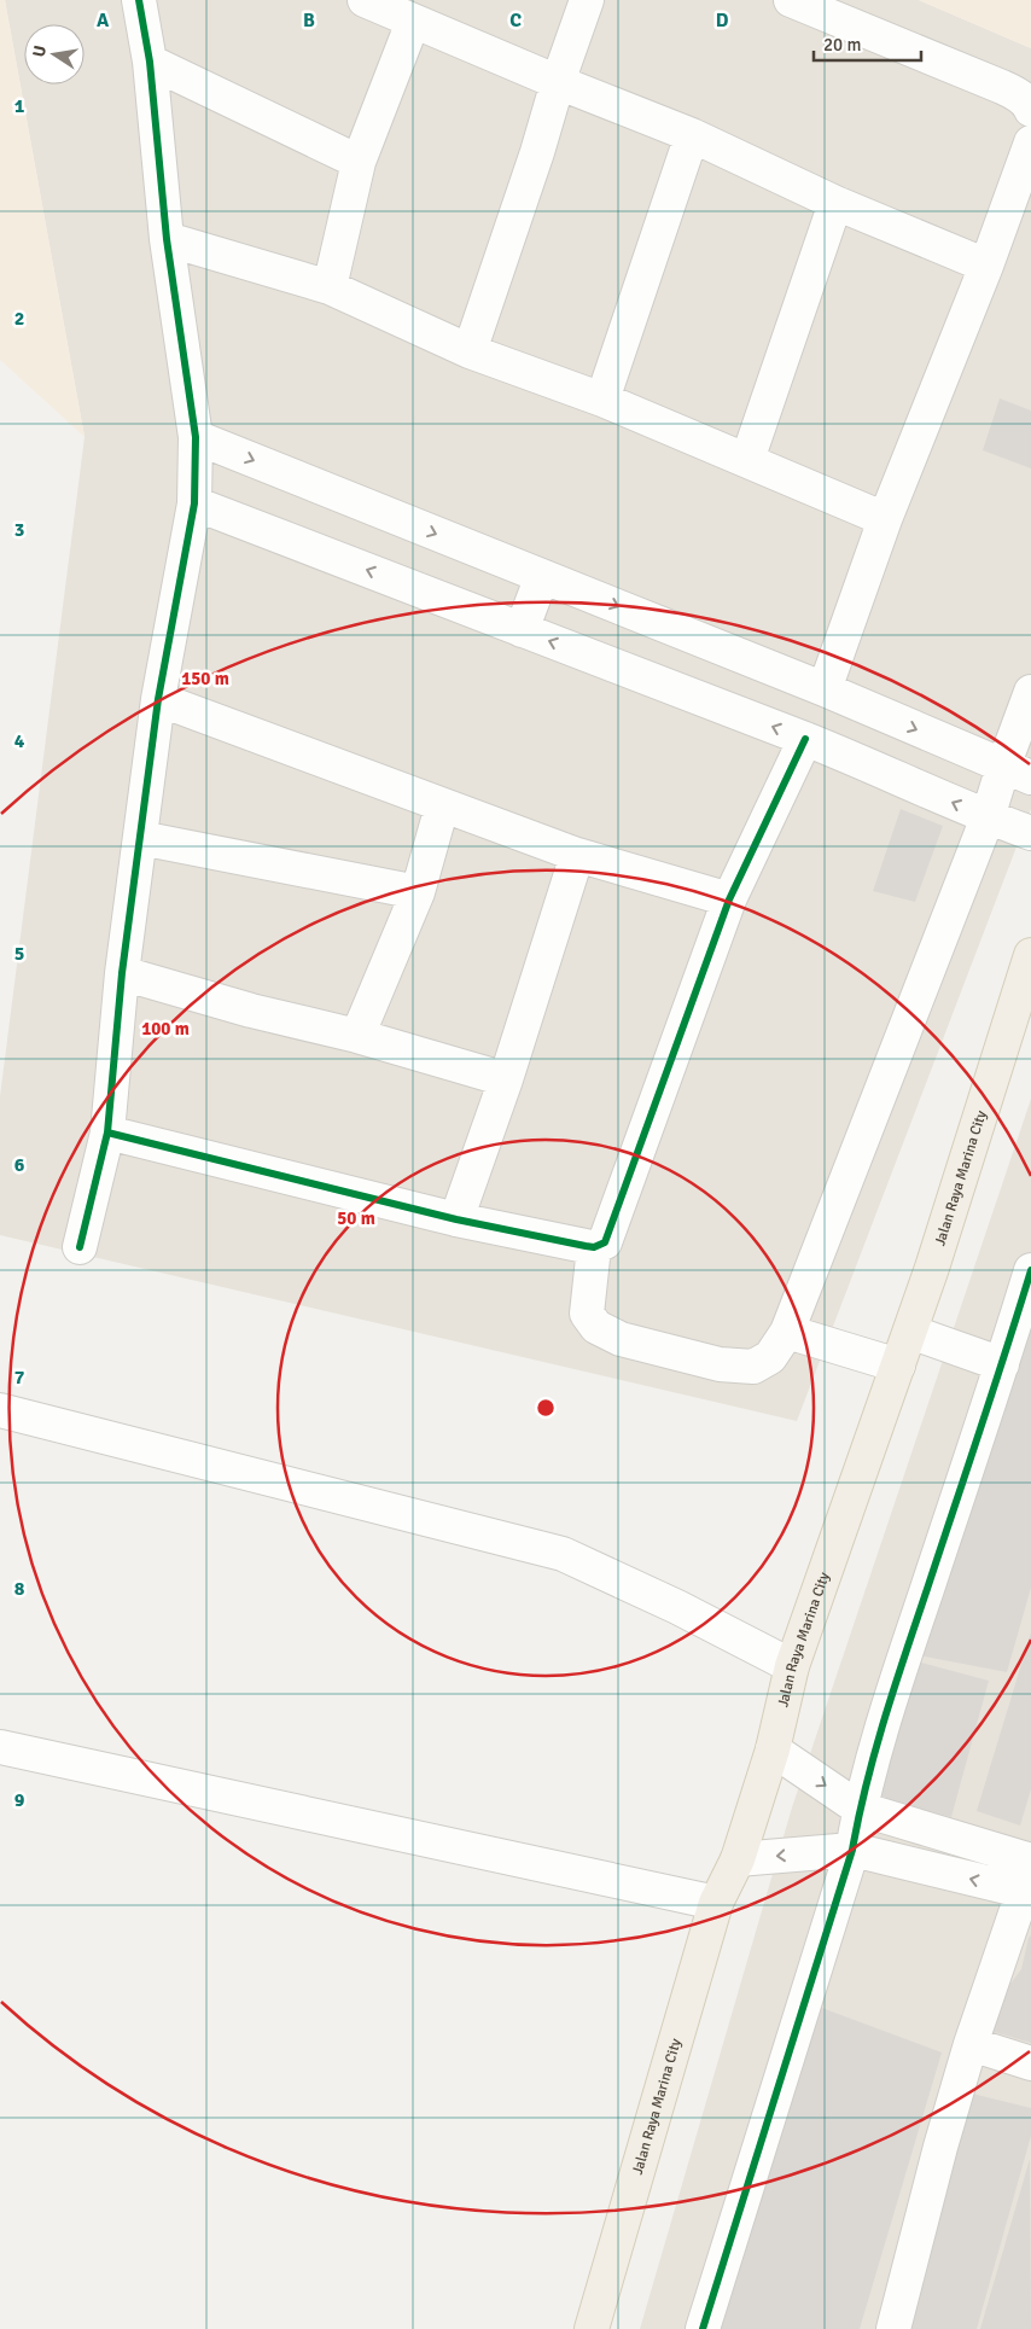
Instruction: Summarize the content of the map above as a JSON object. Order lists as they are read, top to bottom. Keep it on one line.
{"streets":{"main road":["Jalan Raya Marina City"]},"scale_bar":"20 m","north":"left","grid":{"columns":["A","B","C","D"],"rows":["1","2","3","4","5","6","7","8","9"]},"rings":["150 m","100 m","50 m"]}
